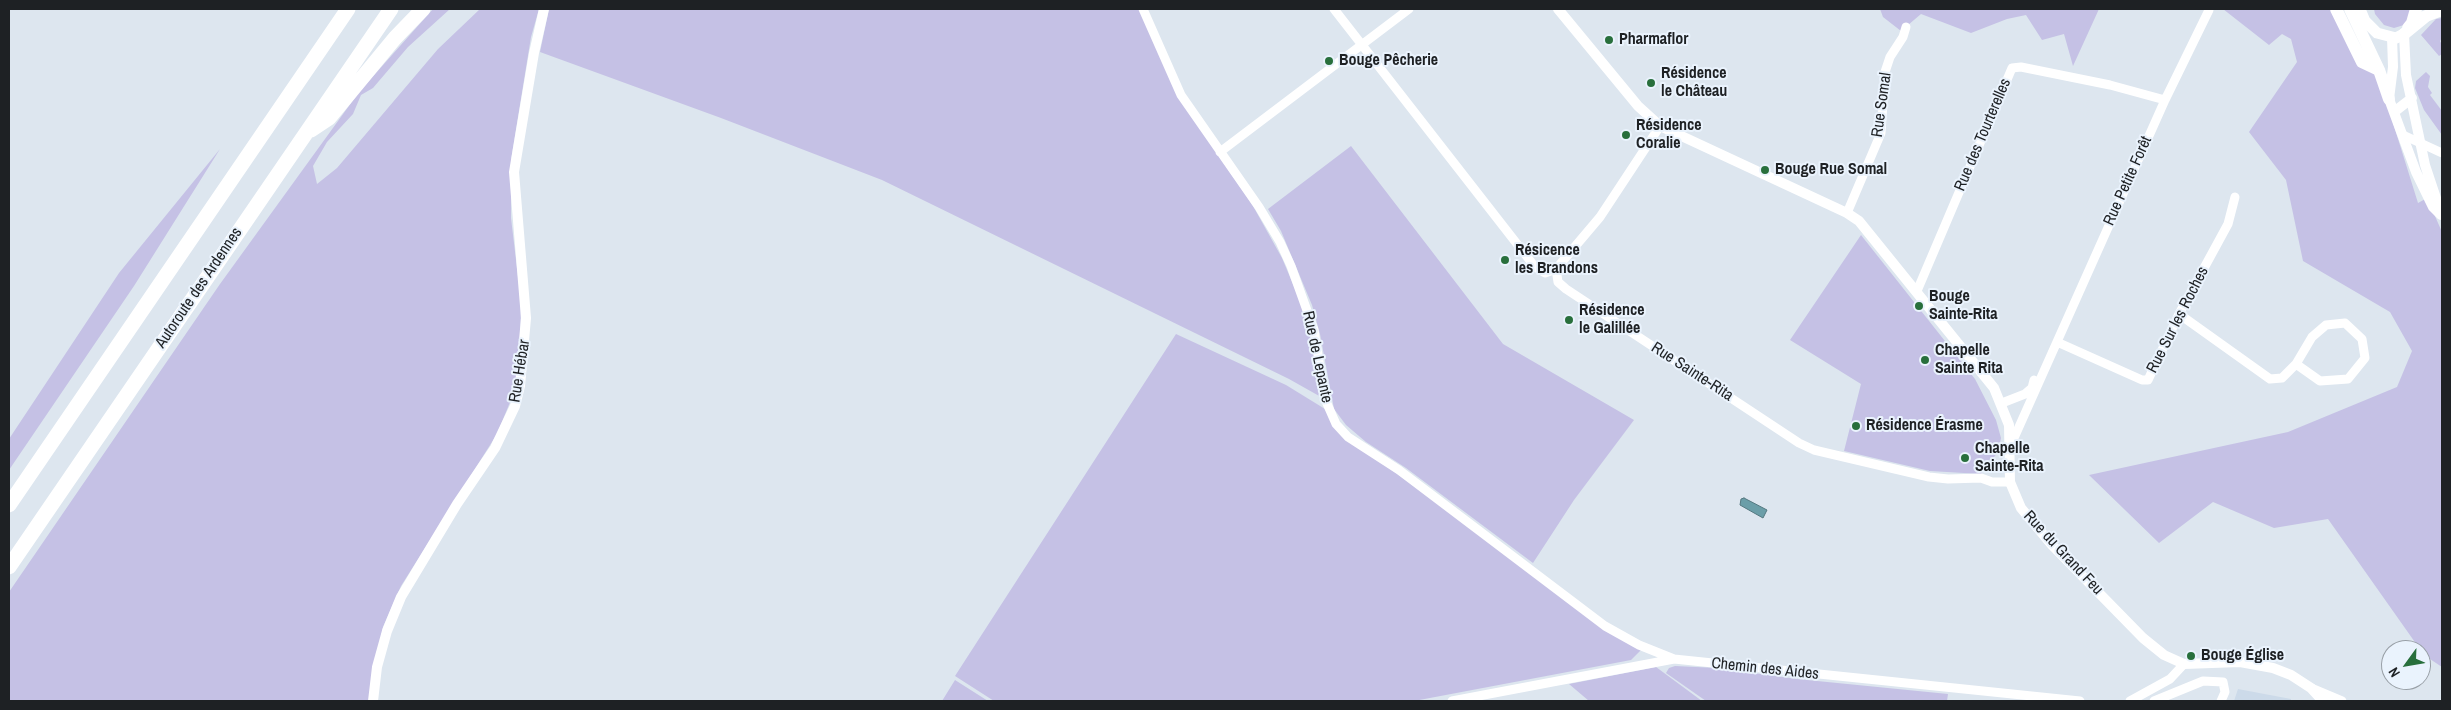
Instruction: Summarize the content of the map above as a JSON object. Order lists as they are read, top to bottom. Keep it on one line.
{"streets":{"highway":["Autoroute des Ardennes"],"street":["Rue Somal","Rue des Tourterelles","Rue Petite Forêt","Rue Sur les Roches","Rue de Lepante","Rue Hébar","Rue Sainte-Rita","Rue du Grand Feu","Chemin des Aides"]},"crossings":[["Rue Somal","Rue du Grand Feu"],["Rue des Tourterelles","Rue Petite Forêt"],["Rue des Tourterelles","Rue du Grand Feu"],["Rue Petite Forêt","Rue Sur les Roches"],["Rue Petite Forêt","Rue du Grand Feu"],["Rue de Lepante","Chemin des Aides"],["Rue Sainte-Rita","Rue du Grand Feu"]],"places":["Pharmaflor","Bouge Pêcherie","Résidence le Château","Résidence Coralie","Bouge Rue Somal","Résicence les Brandons","Bouge Sainte-Rita","Résidence le Galillée","Chapelle Sainte Rita","Résidence Érasme","Chapelle Sainte-Rita","Bouge Église"],"north":"bottom left"}
